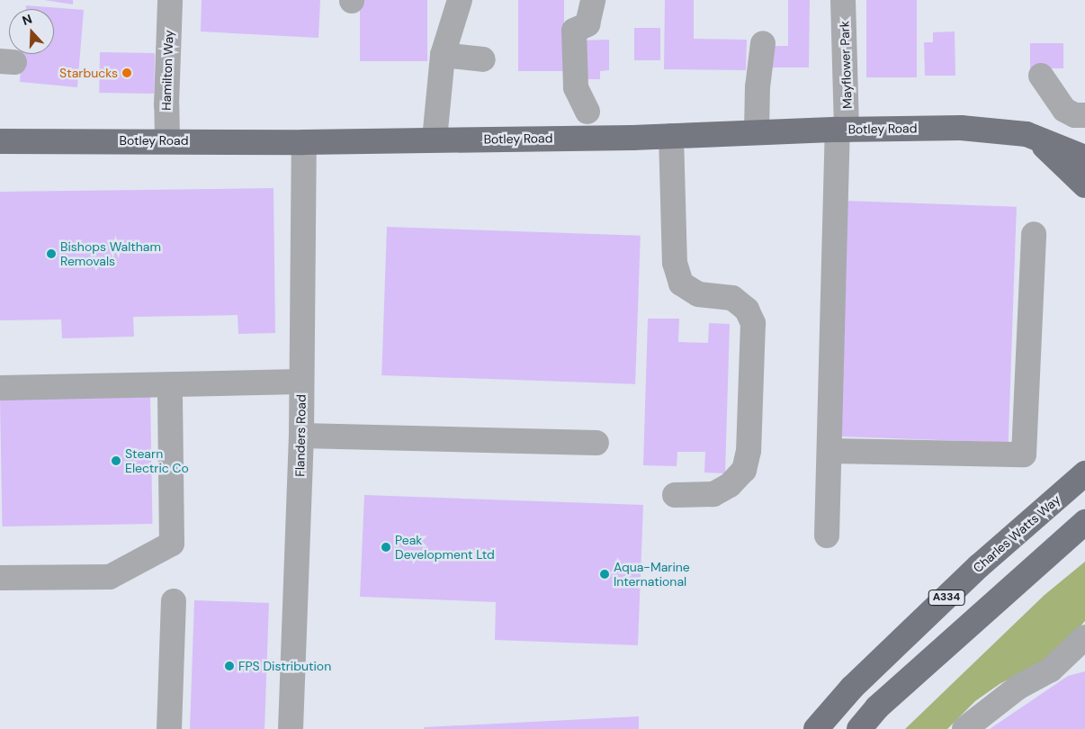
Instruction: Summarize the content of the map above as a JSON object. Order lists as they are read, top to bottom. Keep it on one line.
{"streets":{"main road":["Botley Road","Charles Watts Way","A334"],"street":["Mayflower Park","Hamilton Way","Flanders Road"]},"crossings":[["Mayflower Park","Botley Road"],["Hamilton Way","Botley Road"],["Botley Road","Flanders Road"]],"places":["Starbucks","Bishops Waltham Removals","Stearn Electric Co","Peak Development Ltd","Aqua-Marine International","FPS Distribution"],"north":"top"}
